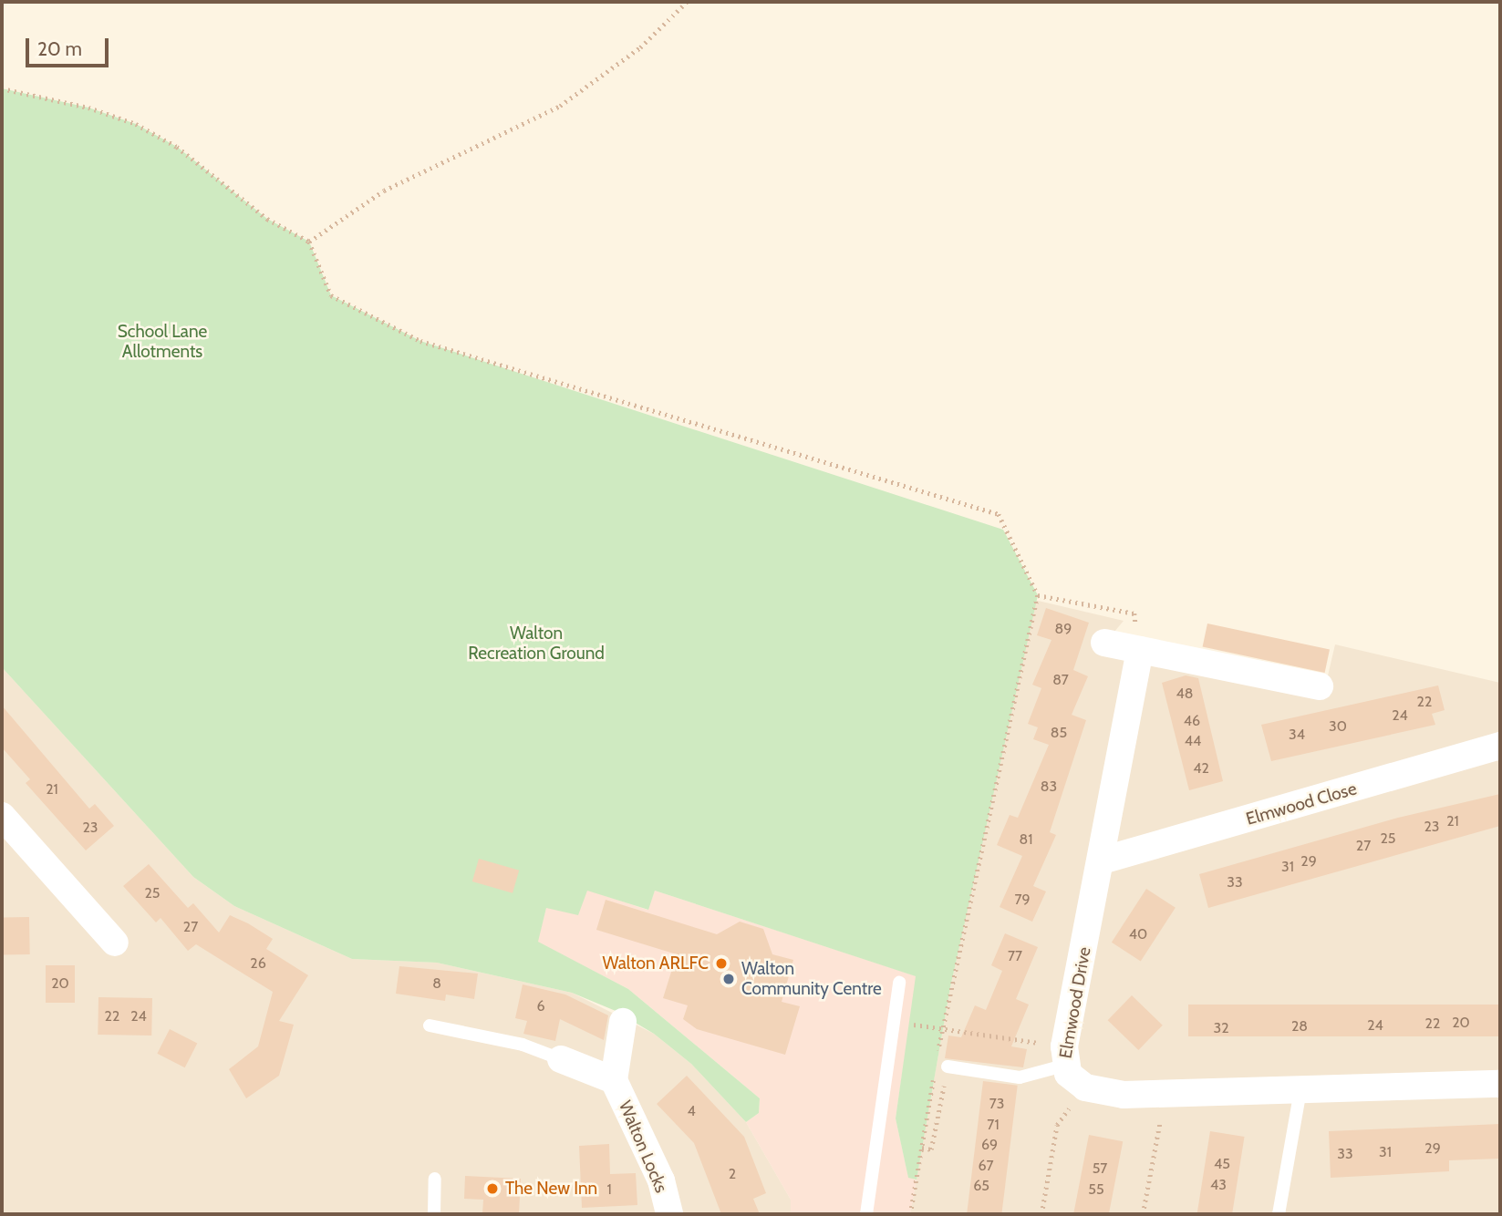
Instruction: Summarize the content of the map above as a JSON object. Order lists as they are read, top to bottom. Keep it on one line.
{"streets":{"street":["Elmwood Close","Elmwood Drive","Walton Locks"]},"crossings":[["Elmwood Close","Elmwood Drive"]],"parks":["School Lane Allotments","Walton Recreation Ground"],"places":["Walton ARLFC","Walton Community Centre","The New Inn"],"house_numbers":["89","87","48","22","24","46","30","85","34","44","42","83","21","21","23","23","25","81","27","29","31","33","25","79","27","40","77","26","20","8","6","22","24","20","22","24","28","32","73","4","71","69","29","31","33","45","67","57","2","43","65","1","55"],"scale_bar":"20 m"}
